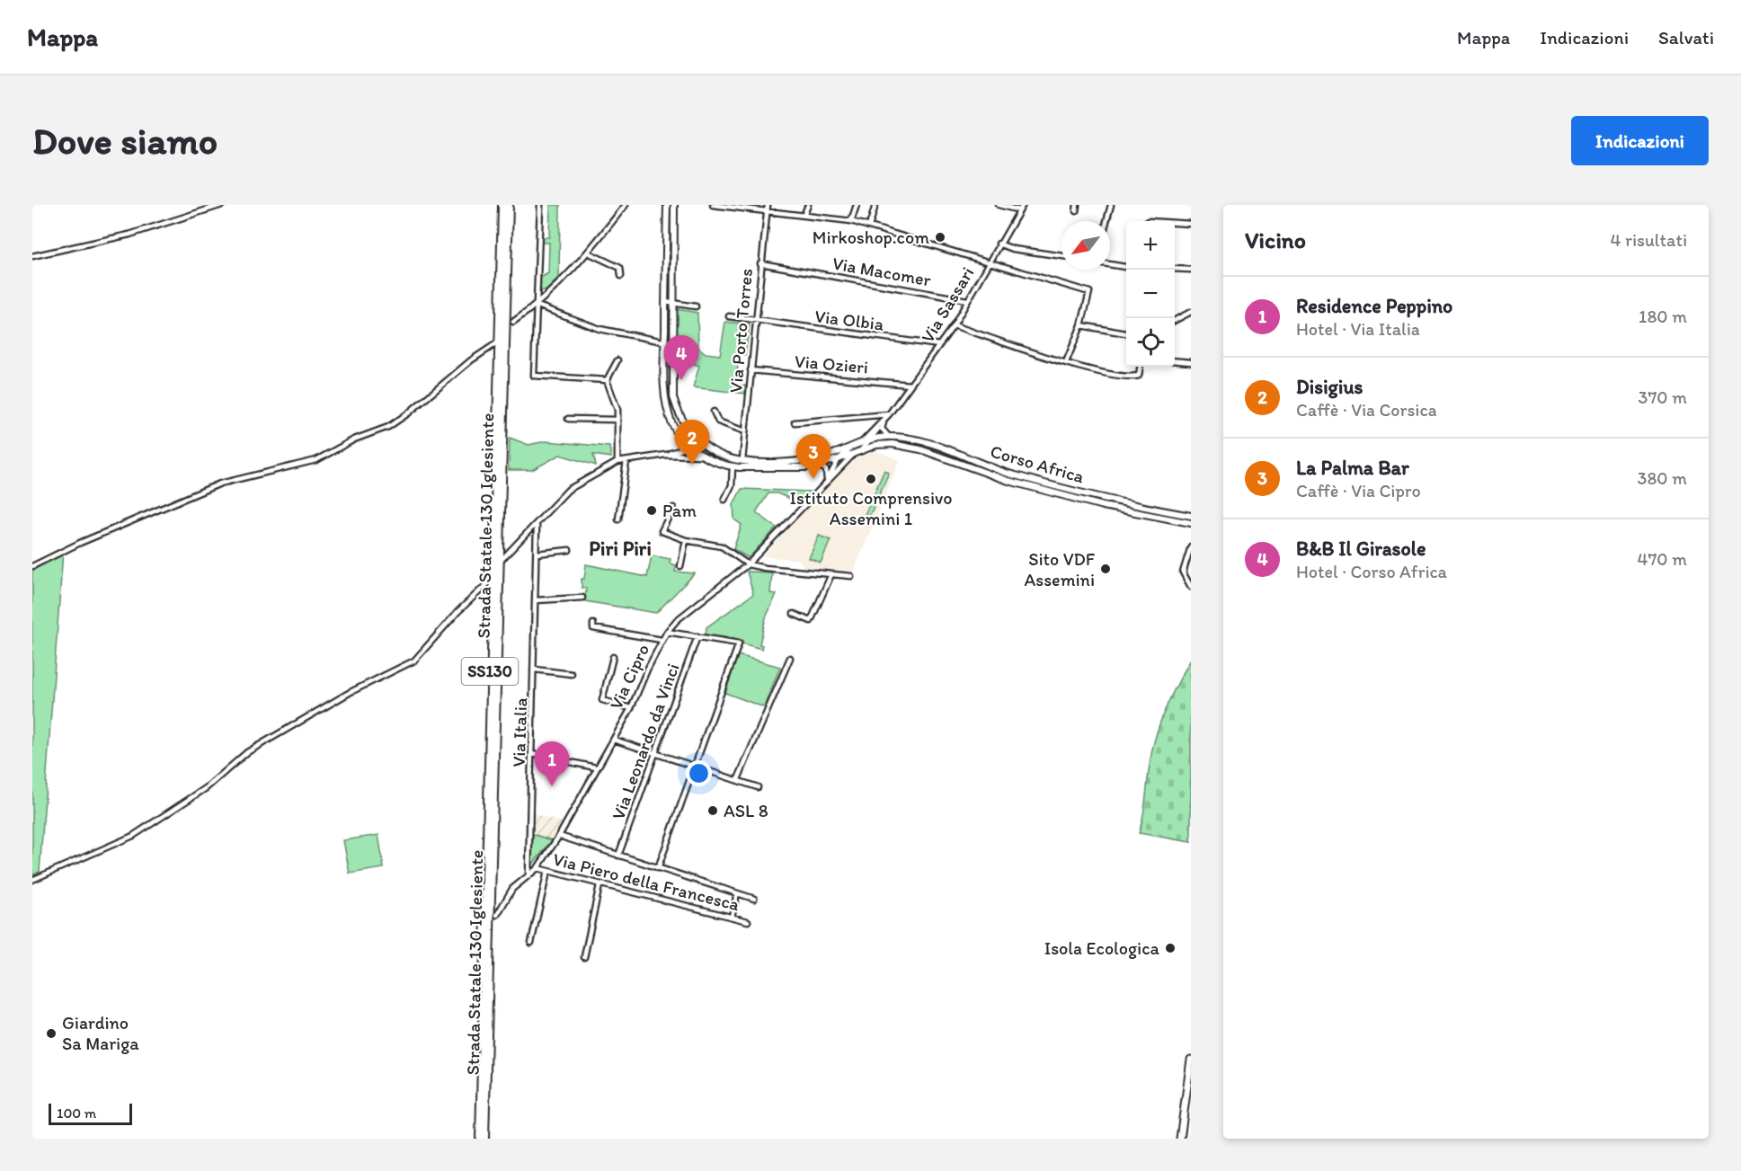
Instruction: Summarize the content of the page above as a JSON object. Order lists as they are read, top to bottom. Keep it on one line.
{"streets":{"main road":["Strada Statale 130 Iglesiente","SS130"],"street":["Via Macomer","Via Sassari","Via Olbia","Via Porto Torres","Via Ozieri","Corso Africa","Via Cipro","Via Italia","Via Leonardo da Vinci","Via Piero della Francesca"]},"crossings":[["Via Macomer","Via Sassari"],["Via Macomer","Via Porto Torres"],["Via Sassari","Via Olbia"],["Via Sassari","Via Ozieri"],["Via Sassari","Corso Africa"],["Via Sassari","Via Cipro"],["Via Olbia","Via Porto Torres"],["Via Porto Torres","Via Ozieri"],["Via Porto Torres","Corso Africa"],["Corso Africa","Via Cipro"],["Via Cipro","Via Italia"],["Via Cipro","Via Piero della Francesca"]],"districts":["Piri Piri"],"places":["Mirkoshop.com","Istituto Comprensivo Assemini 1","Pam","Sito VDF Assemini","ASL 8","Isola Ecologica","Giardino Sa Mariga"],"scale_bar":"100 m","north":"bottom left","page":{"header":"Mappa","nav":["Mappa","Indicazioni","Salvati"],"buttons":"Indicazioni","title":"Dove siamo","heading":["Vicino","4 risultati"],"map_buttons":["+","−"],"list":[{"mark":"1","name":"Residence Peppino","note":"Hotel · Via Italia","value":"180 m"},{"mark":"2","name":"Disigius","note":"Caffè · Via Corsica","value":"370 m"},{"mark":"3","name":"La Palma Bar","note":"Caffè · Via Cipro","value":"380 m"},{"mark":"4","name":"B&B Il Girasole","note":"Hotel · Corso Africa","value":"470 m"}],"pins":["4","2","3","1"],"scale":"100 m"}}
